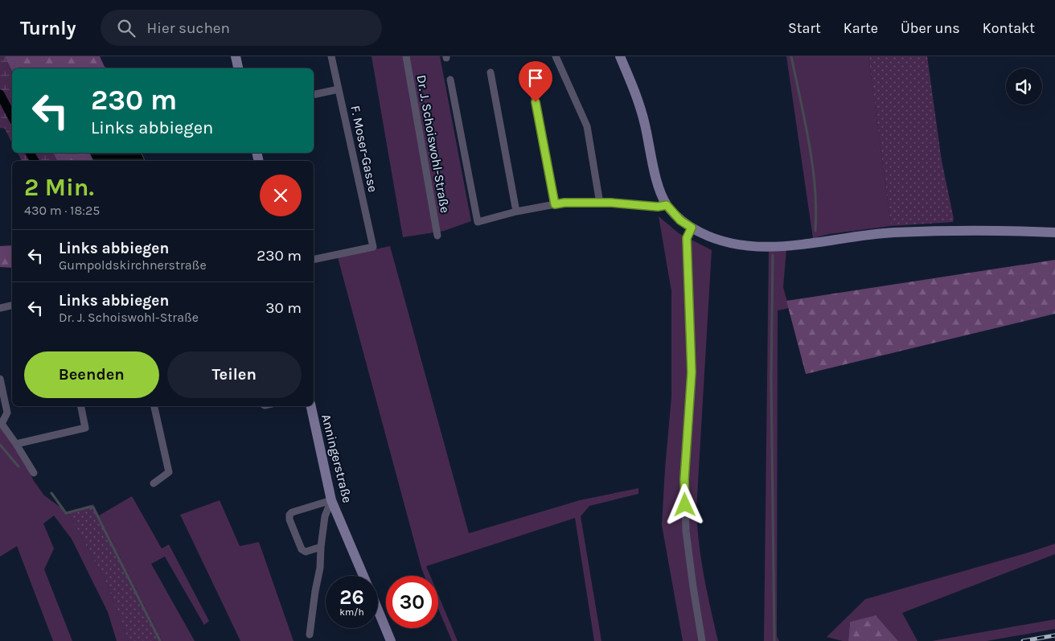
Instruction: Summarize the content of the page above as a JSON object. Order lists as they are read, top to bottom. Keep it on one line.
{"streets":{"street":["Dr. J. Schoiswohl-Straße","F. Moser-Gasse","Anningerstraße"]},"page":{"header":"Turnly","search":"Hier suchen","nav":["Start","Karte","Über uns","Kontakt"],"turn":["230 m","Links abbiegen"],"heading":["2 Min.","430 m · 18:25"],"list":[{"name":"Links abbiegen","note":"Gumpoldskirchnerstraße","value":"230 m"},{"name":"Links abbiegen","note":"Dr. J. Schoiswohl-Straße","value":"30 m"}],"buttons":["Beenden","Teilen"],"speed":"26 km/h","limit":"30"}}
